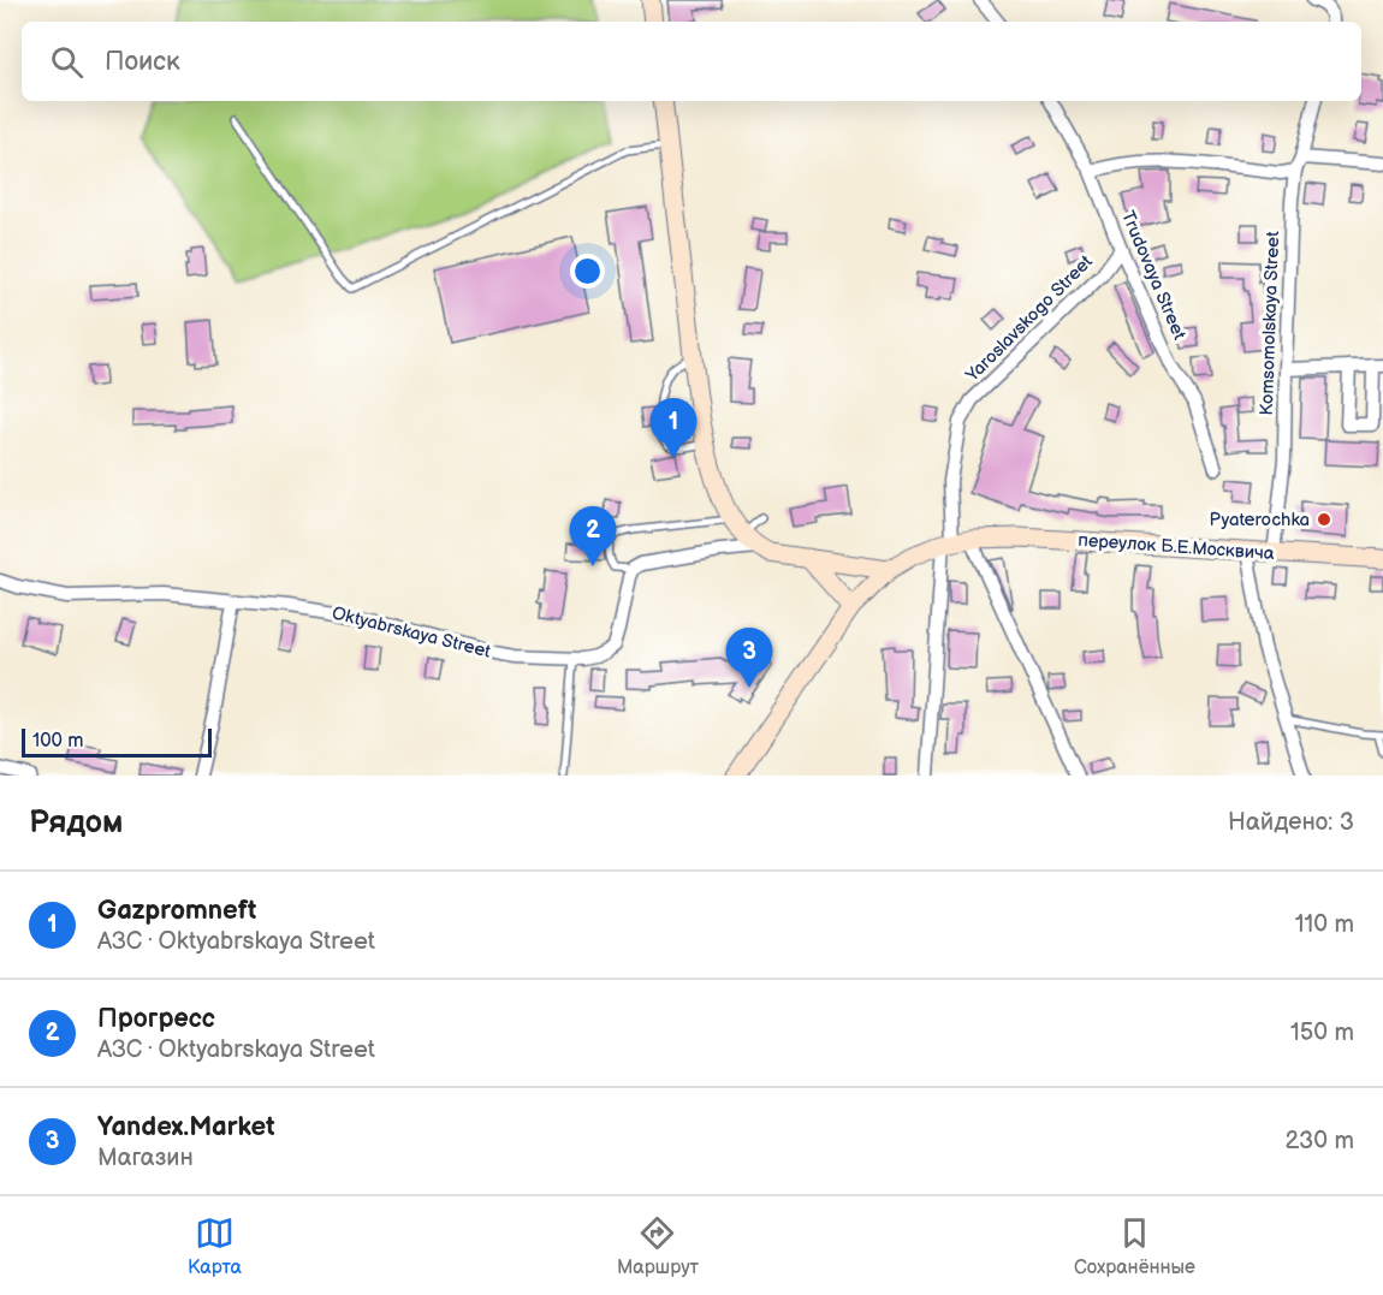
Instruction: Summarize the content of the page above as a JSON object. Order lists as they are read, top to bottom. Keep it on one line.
{"streets":{"street":["Trudovaya Street","Yaroslavskogo Street","Komsomolskaya Street","переулок Б.Е.Москвича","Oktyabrskaya Street"]},"crossings":[["Trudovaya Street","Yaroslavskogo Street"],["Yaroslavskogo Street","переулок Б.Е.Москвича"],["Komsomolskaya Street","переулок Б.Е.Москвича"]],"places":["Pyaterochka"],"scale_bar":"100 m","page":{"search":"Поиск","pins":["1","2","3"],"scale":"100 m","heading":["Рядом","Найдено: 3"],"list":[{"mark":"1","name":"Gazpromneft","note":"АЗС · Oktyabrskaya Street","value":"110 m"},{"mark":"2","name":"Прогресс","note":"АЗС · Oktyabrskaya Street","value":"150 m"},{"mark":"3","name":"Yandex.Market","note":"Магазин","value":"230 m"}],"nav":["Карта","Маршрут","Сохранённые"]}}
